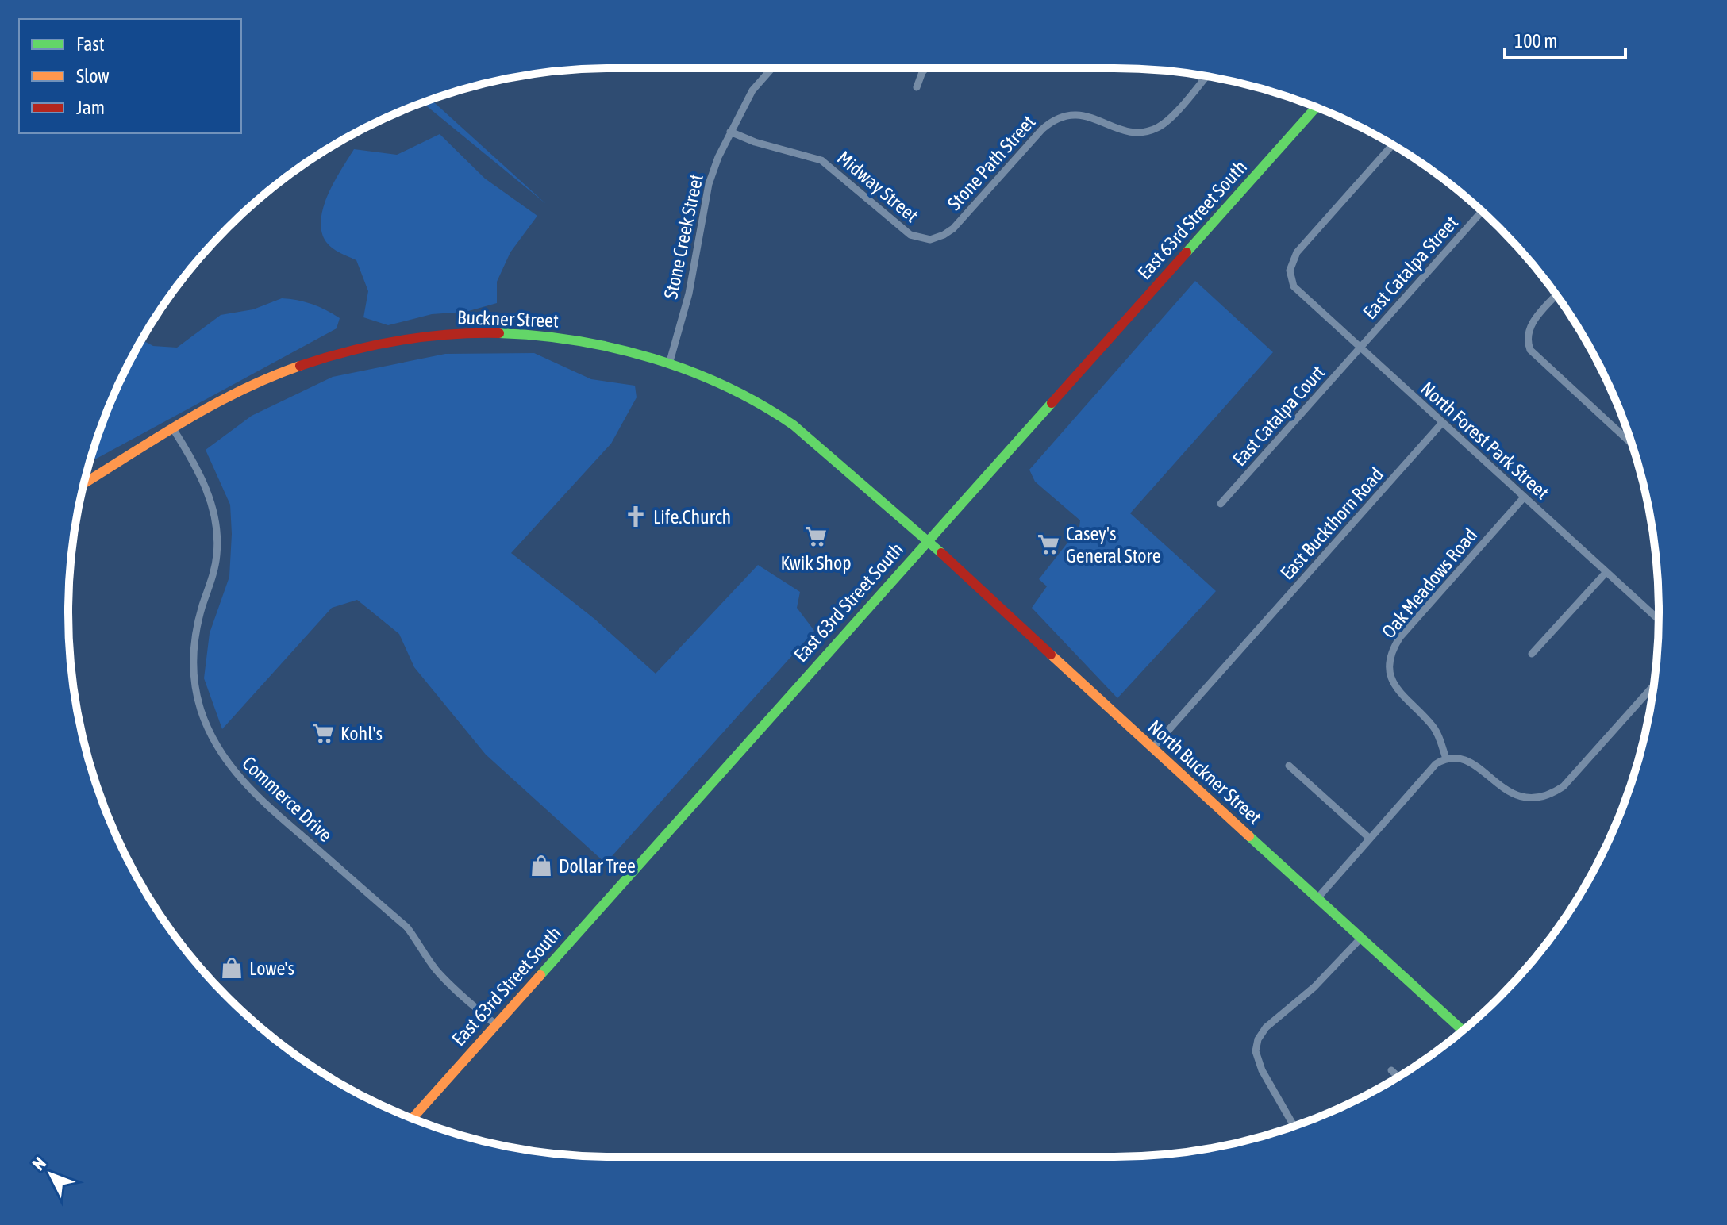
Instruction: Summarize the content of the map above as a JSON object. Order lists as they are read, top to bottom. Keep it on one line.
{"streets":{"main road":["East 63rd Street South","Buckner Street","North Buckner Street"],"street":["Stone Path Street","Midway Street","Stone Creek Street","East Catalpa Street","East Catalpa Court","North Forest Park Street","East Buckthorn Road","Oak Meadows Road","Commerce Drive"]},"crossings":[["Stone Path Street","Midway Street"],["Midway Street","Stone Creek Street"],["East 63rd Street South","North Buckner Street"],["East 63rd Street South","Commerce Drive"],["Stone Creek Street","Buckner Street"],["East Catalpa Street","East Catalpa Court"],["East Catalpa Street","North Forest Park Street"],["Buckner Street","North Buckner Street"],["Buckner Street","Commerce Drive"],["East Catalpa Court","North Forest Park Street"],["North Forest Park Street","East Buckthorn Road"],["North Forest Park Street","Oak Meadows Road"],["East Buckthorn Road","North Buckner Street"]],"places":{"church":["Life.Church"],"supermarket":["Kwik Shop","Casey's General Store","Kohl's"],"shop":["Dollar Tree","Lowe's"]},"legend":["Fast","Slow","Jam"],"scale_bar":"100 m","north":"top left"}
